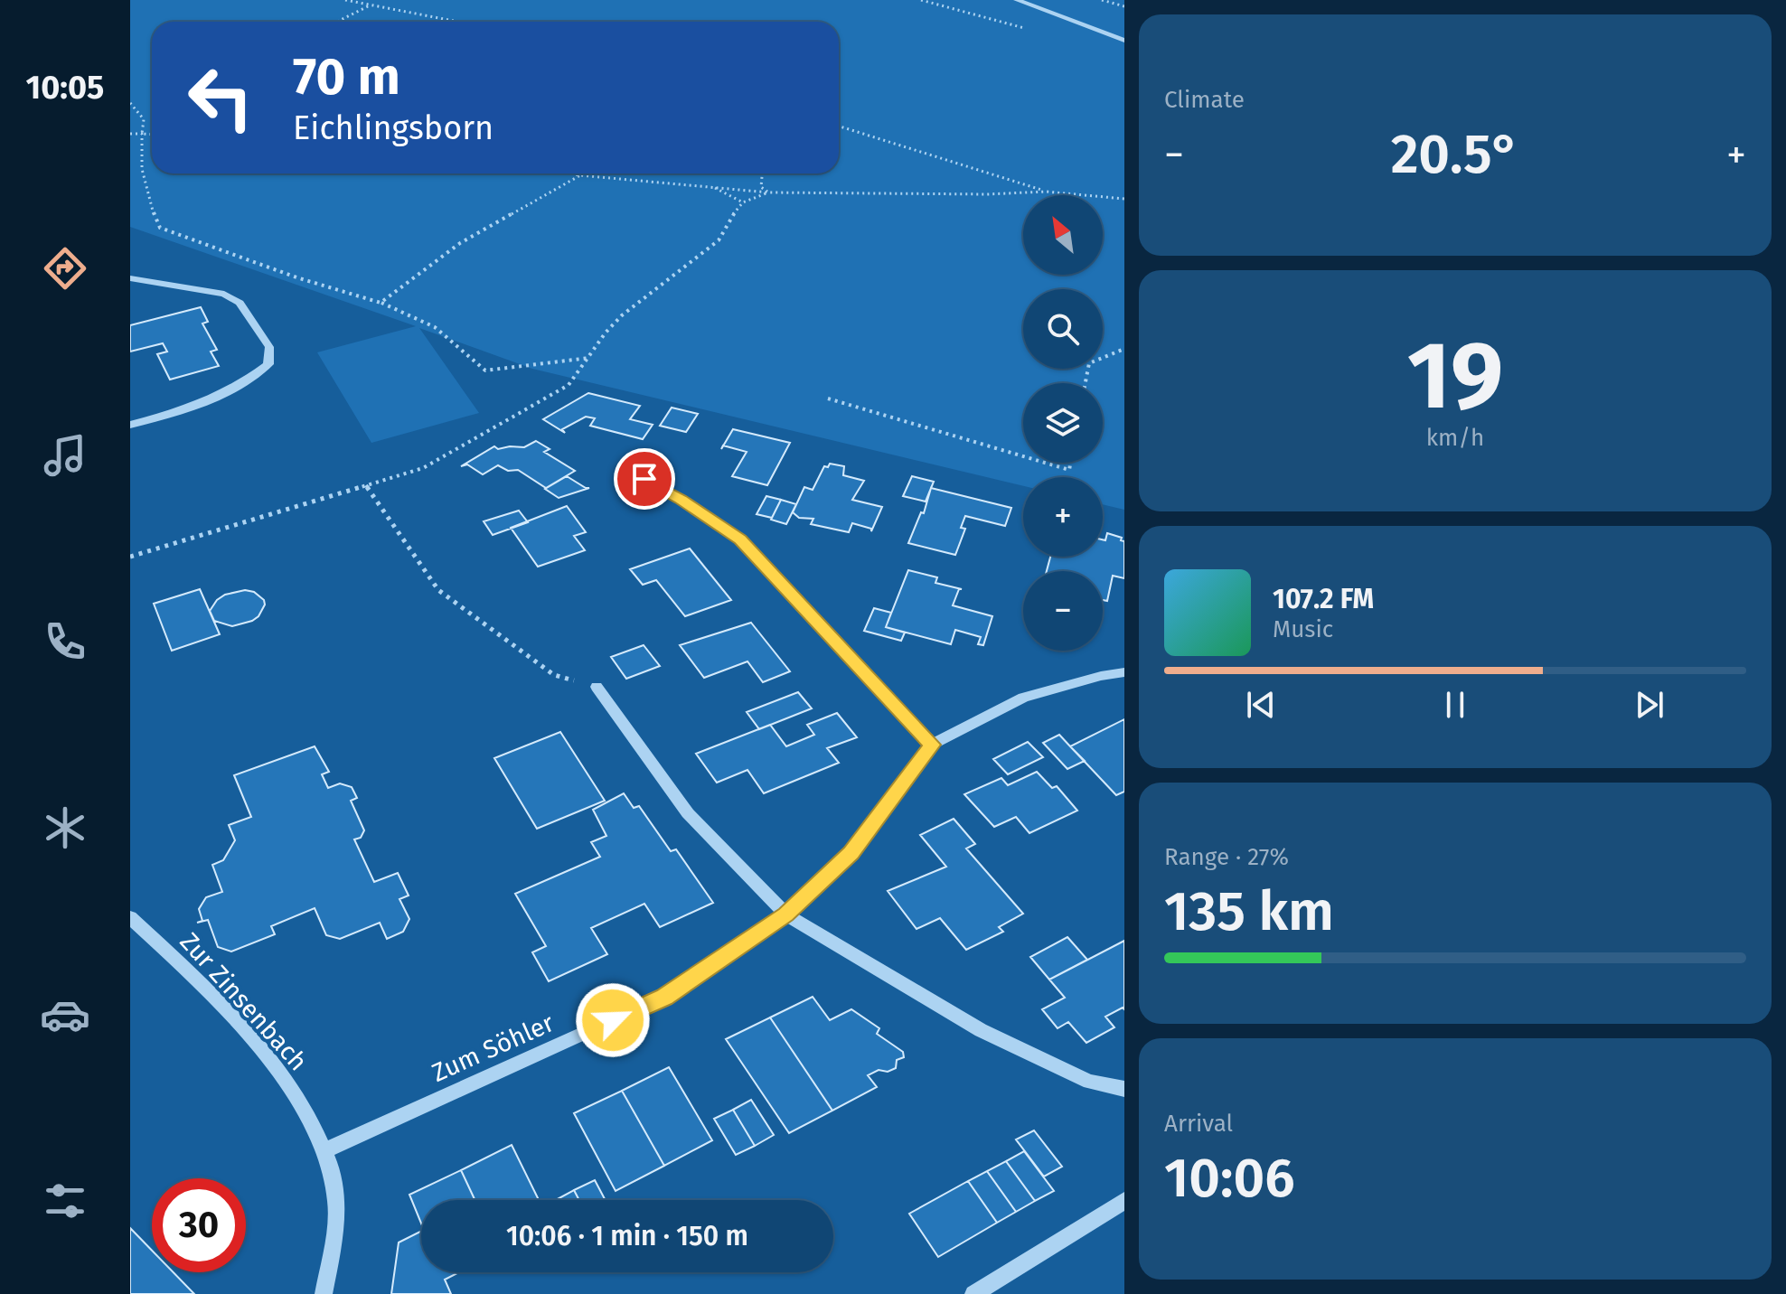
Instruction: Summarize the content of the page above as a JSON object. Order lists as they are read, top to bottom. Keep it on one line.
{"streets":{"street":["Zur Zinsenbach","Zum Söhler"]},"crossings":[["Zur Zinsenbach","Zum Söhler"]],"north":"top left","page":{"tabs":"10:05","tile":["Climate",["19","km/h"],["Range · 27%","135 km"],["Arrival","10:06"]],"turn":["70 m","Eichlingsborn"],"heat":["−","20.5°","+"],"map_buttons":["+","−"],"song":["107.2 FM","Music"],"limit":"30","trip":"10:06 · 1 min · 150 m"}}
